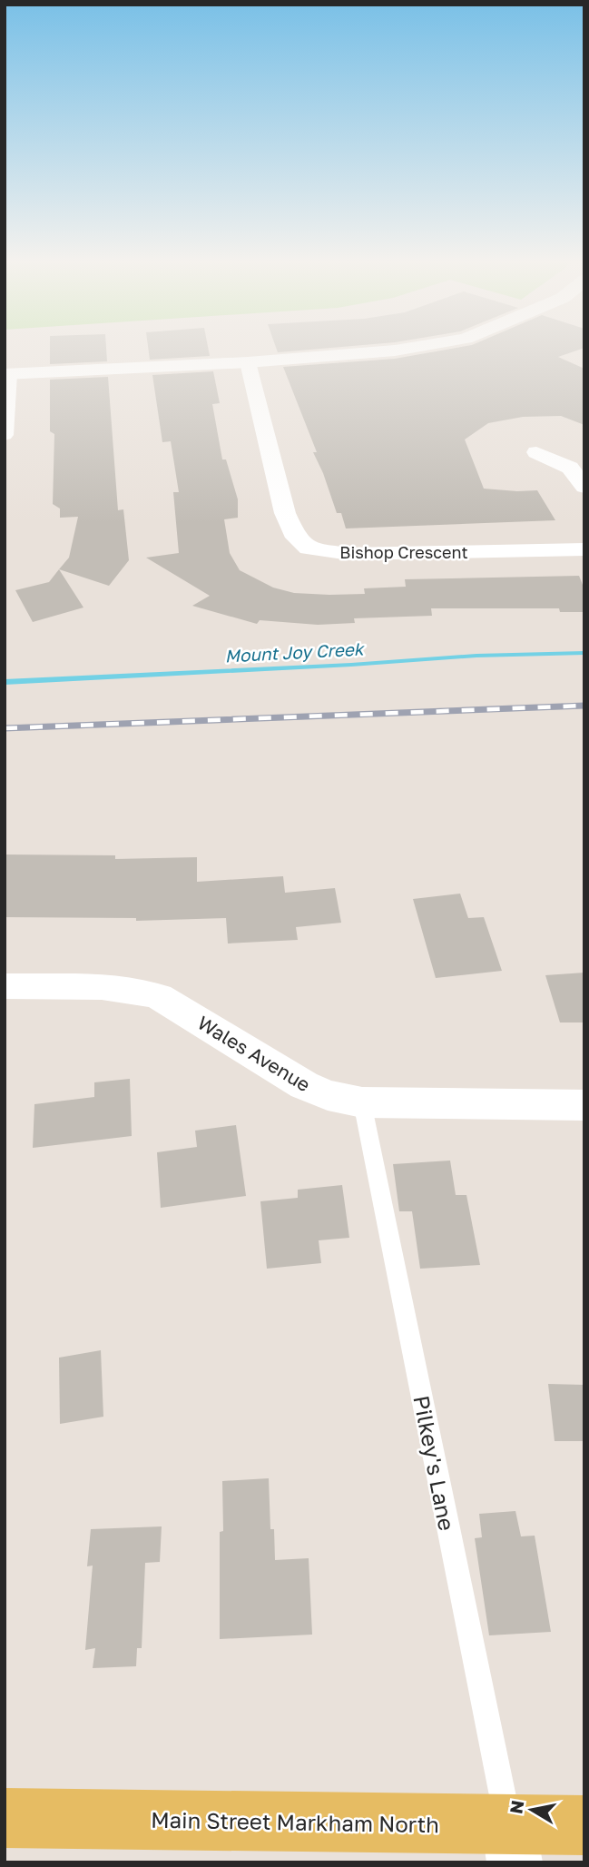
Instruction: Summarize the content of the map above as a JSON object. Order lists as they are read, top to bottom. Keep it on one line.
{"streets":{"main road":["Main Street Markham North"],"street":["Bishop Crescent","Wales Avenue"],"lane":["Pilkey's Lane"]},"crossings":[["Wales Avenue","Pilkey's Lane"],["Pilkey's Lane","Main Street Markham North"]],"water":["Mount Joy Creek"],"north":"left"}
